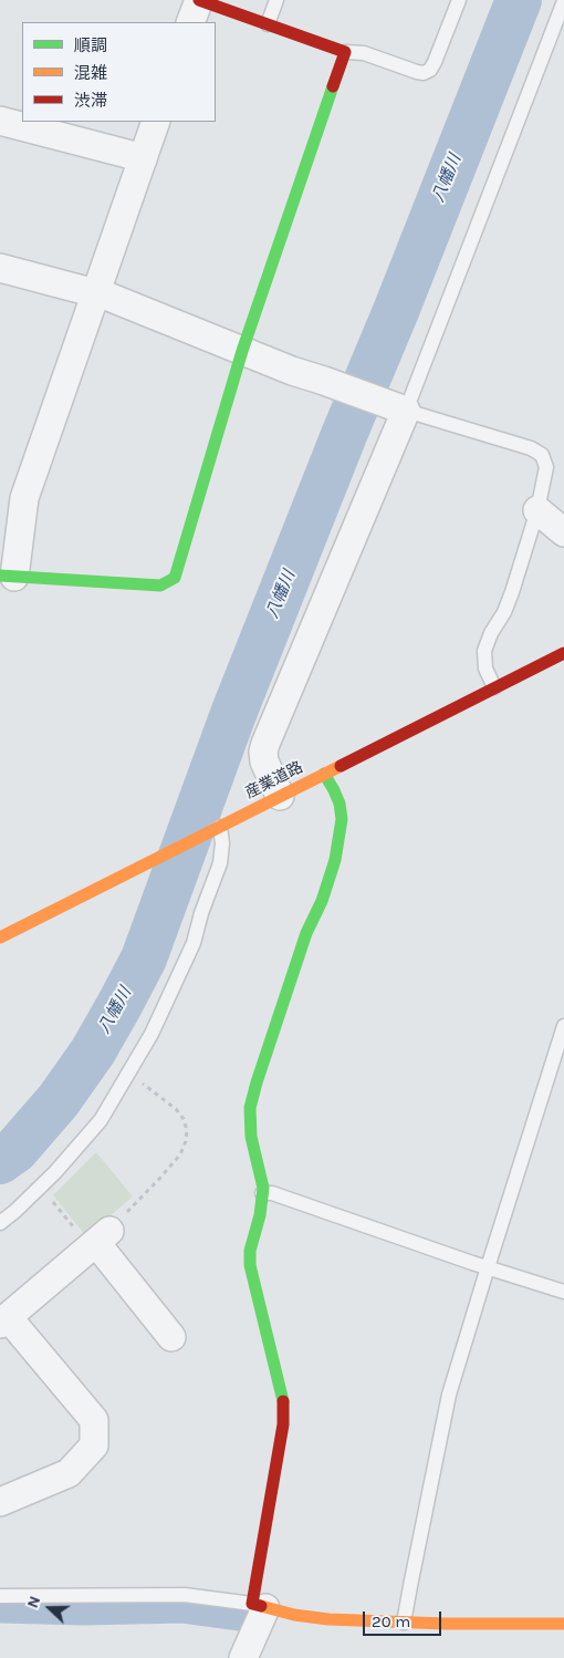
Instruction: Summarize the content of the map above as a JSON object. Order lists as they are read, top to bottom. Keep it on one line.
{"streets":{"street":["産業道路"]},"water":["八幡川"],"legend":["順調","混雑","渋滞"],"scale_bar":"20 m","north":"left"}
